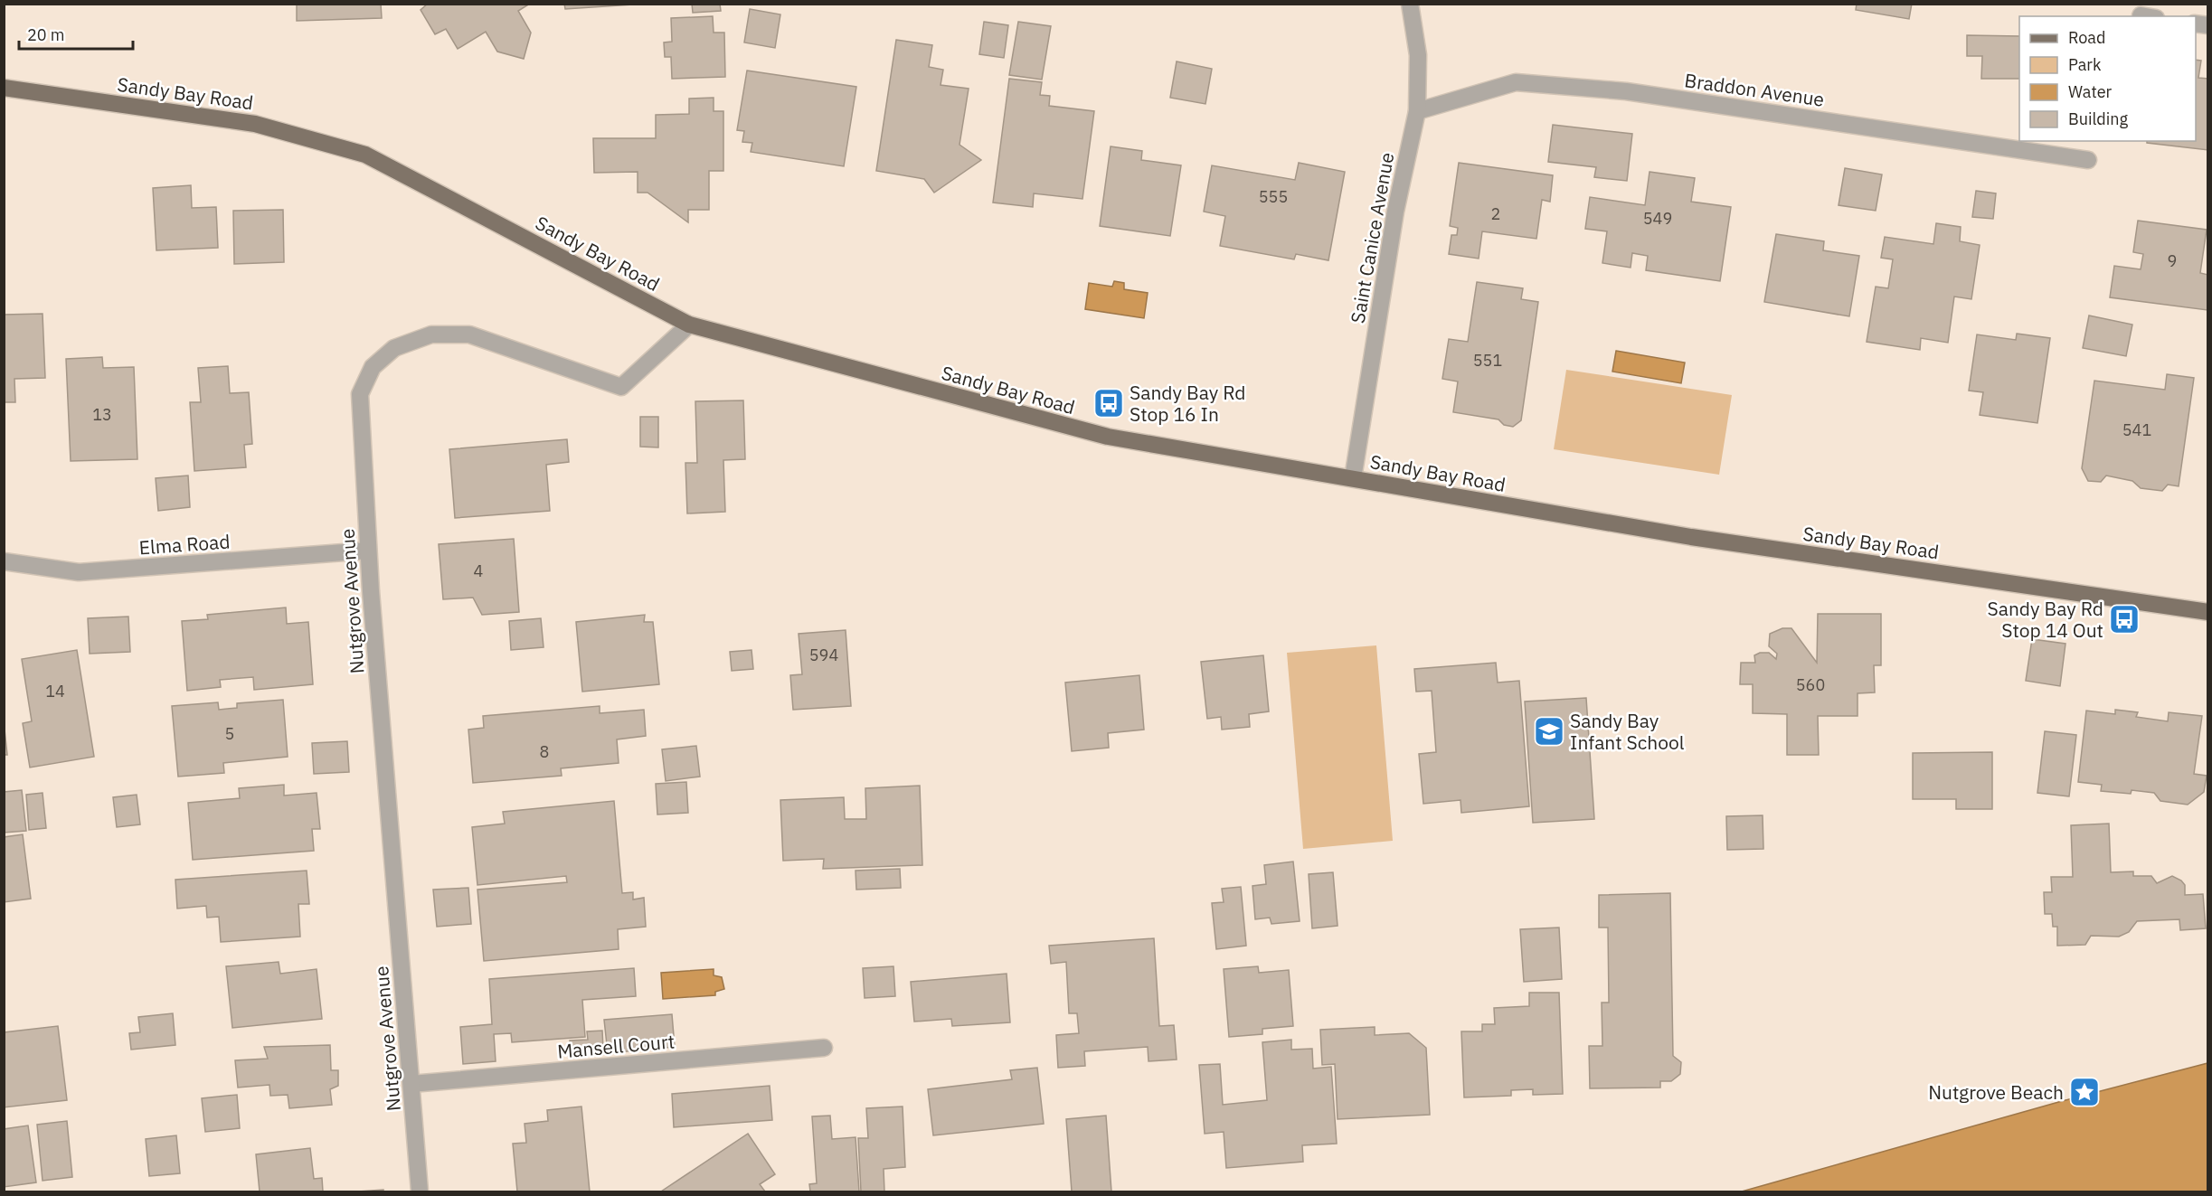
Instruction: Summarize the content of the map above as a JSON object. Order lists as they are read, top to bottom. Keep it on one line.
{"streets":{"main road":["Sandy Bay Road"],"street":["Braddon Avenue","Saint Canice Avenue","Elma Road","Nutgrove Avenue","Mansell Court"]},"crossings":[["Braddon Avenue","Saint Canice Avenue"],["Sandy Bay Road","Saint Canice Avenue"],["Sandy Bay Road","Nutgrove Avenue"],["Elma Road","Nutgrove Avenue"],["Nutgrove Avenue","Mansell Court"]],"places":{"bus stop":["Sandy Bay Rd Stop 16 In","Sandy Bay Rd Stop 14 Out"],"school or university":["Sandy Bay Infant School"],"place":["Nutgrove Beach"]},"house_numbers":["555","2","549","9","551","13","541","4","594","560","14","5","8"],"legend":["Road","Park","Water","Building"],"scale_bar":"20 m"}
